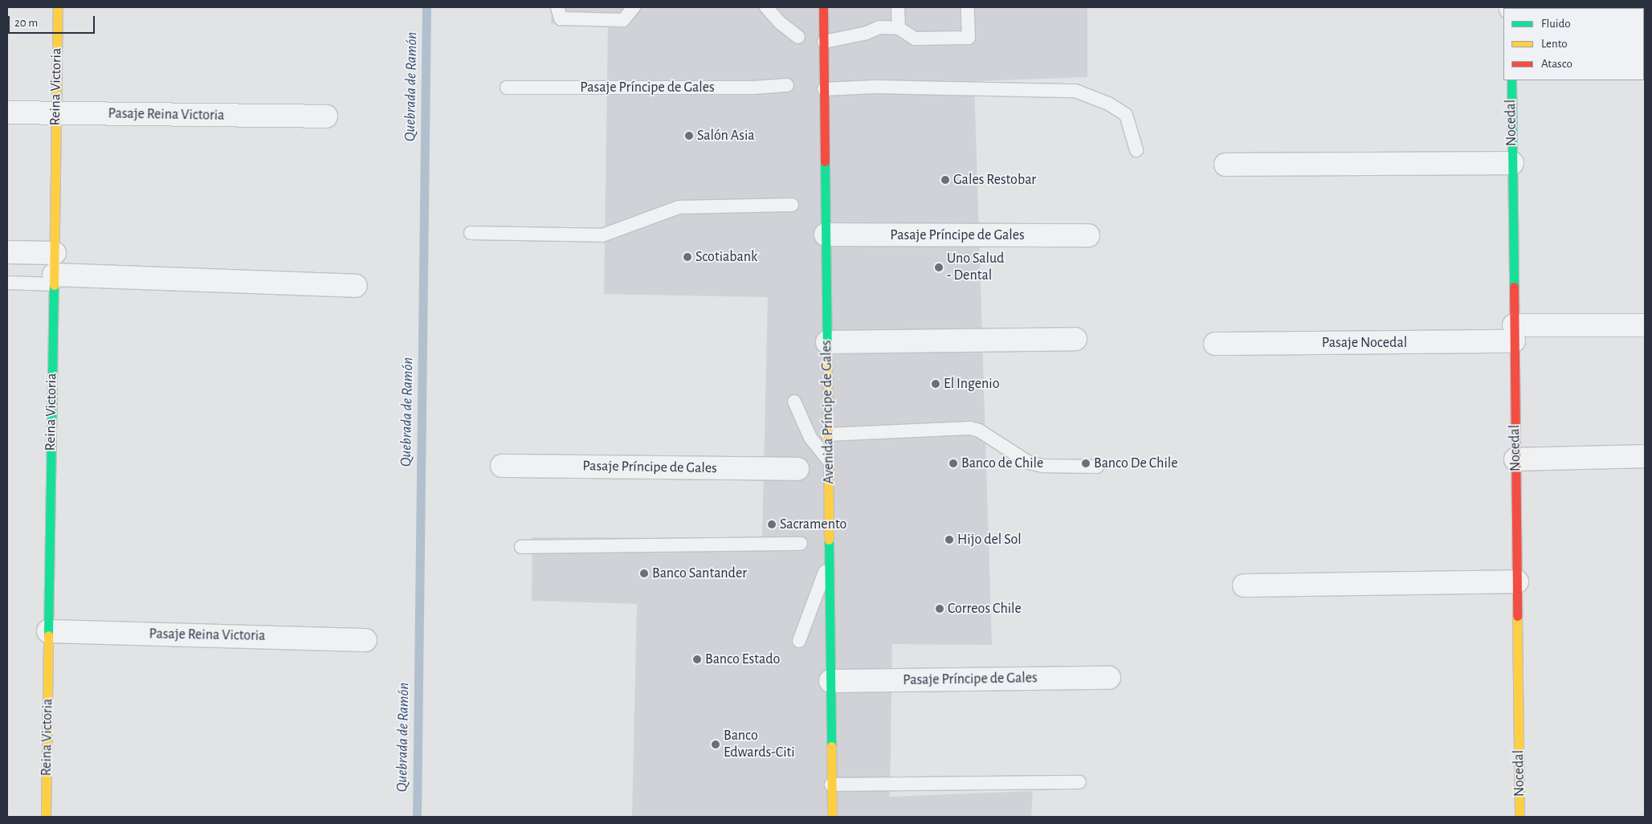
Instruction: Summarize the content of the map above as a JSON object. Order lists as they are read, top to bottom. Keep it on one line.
{"streets":{"street":["Reina Victoria","Pasaje Príncipe de Gales","Pasaje Reina Victoria","Nocedal","Pasaje Nocedal","Avenida Príncipe de Gales"]},"crossings":[["Reina Victoria","Pasaje Reina Victoria"],["Pasaje Príncipe de Gales","Avenida Príncipe de Gales"],["Nocedal","Pasaje Nocedal"]],"water":["Quebrada de Ramón"],"places":["Salón Asia","Gales Restobar","Scotiabank","Uno Salud - Dental","El Ingenio","Banco de Chile","Banco De Chile","Sacramento","Hijo del Sol","Banco Santander","Correos Chile","Banco Estado","Banco Edwards-Citi"],"legend":["Fluido","Lento","Atasco"],"scale_bar":"20 m"}
